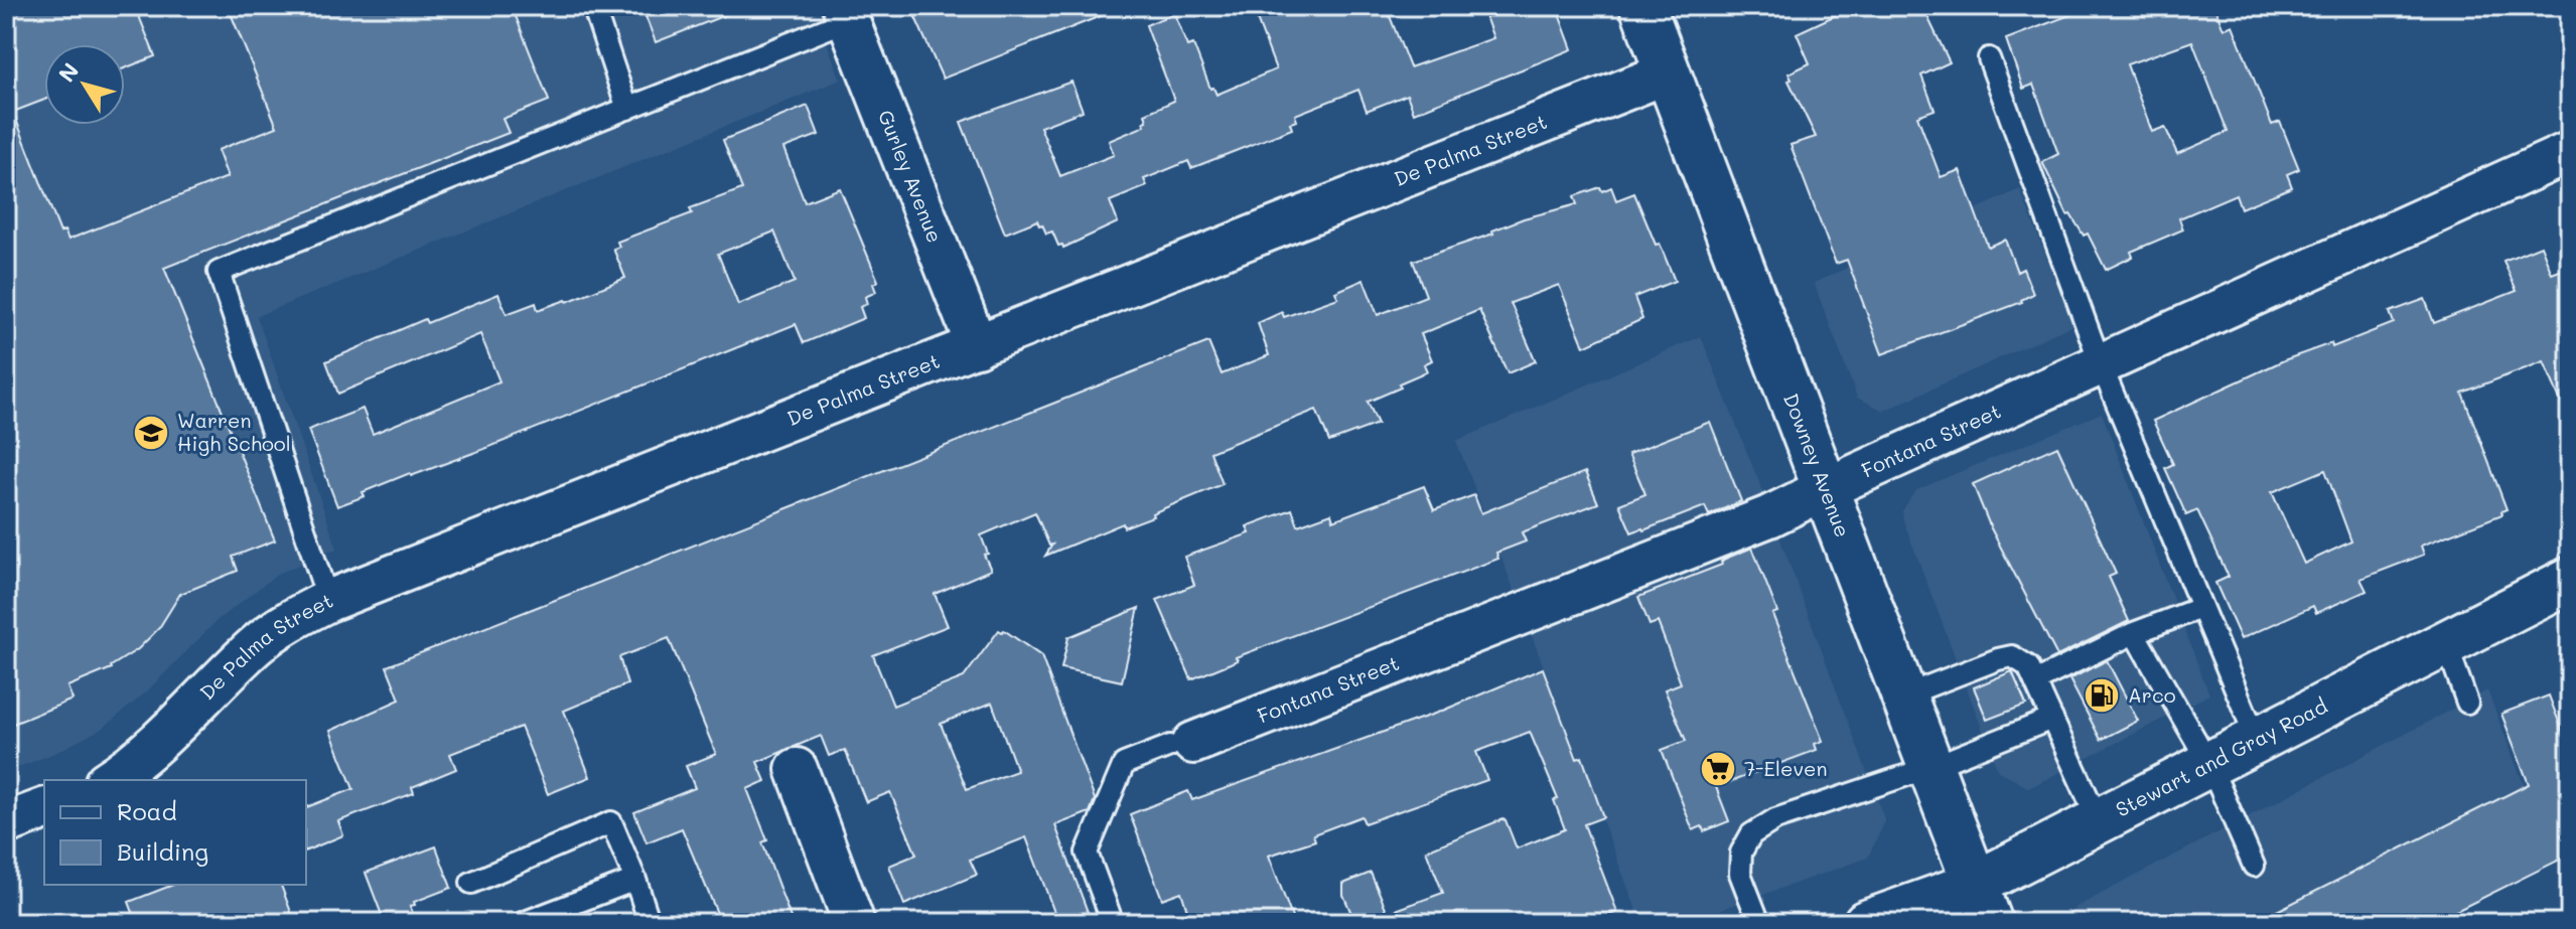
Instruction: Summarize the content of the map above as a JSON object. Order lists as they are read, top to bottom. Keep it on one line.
{"streets":{"main road":["Downey Avenue","Stewart and Gray Road"],"street":["De Palma Street","Gurley Avenue","Fontana Street"]},"crossings":[["De Palma Street","Gurley Avenue"],["De Palma Street","Downey Avenue"],["Fontana Street","Downey Avenue"],["Downey Avenue","Stewart and Gray Road"]],"places":{"school or university":["Warren High School"],"fuel station":["Arco"],"supermarket":["7-Eleven"]},"legend":["Road","Building"],"north":"top left"}
